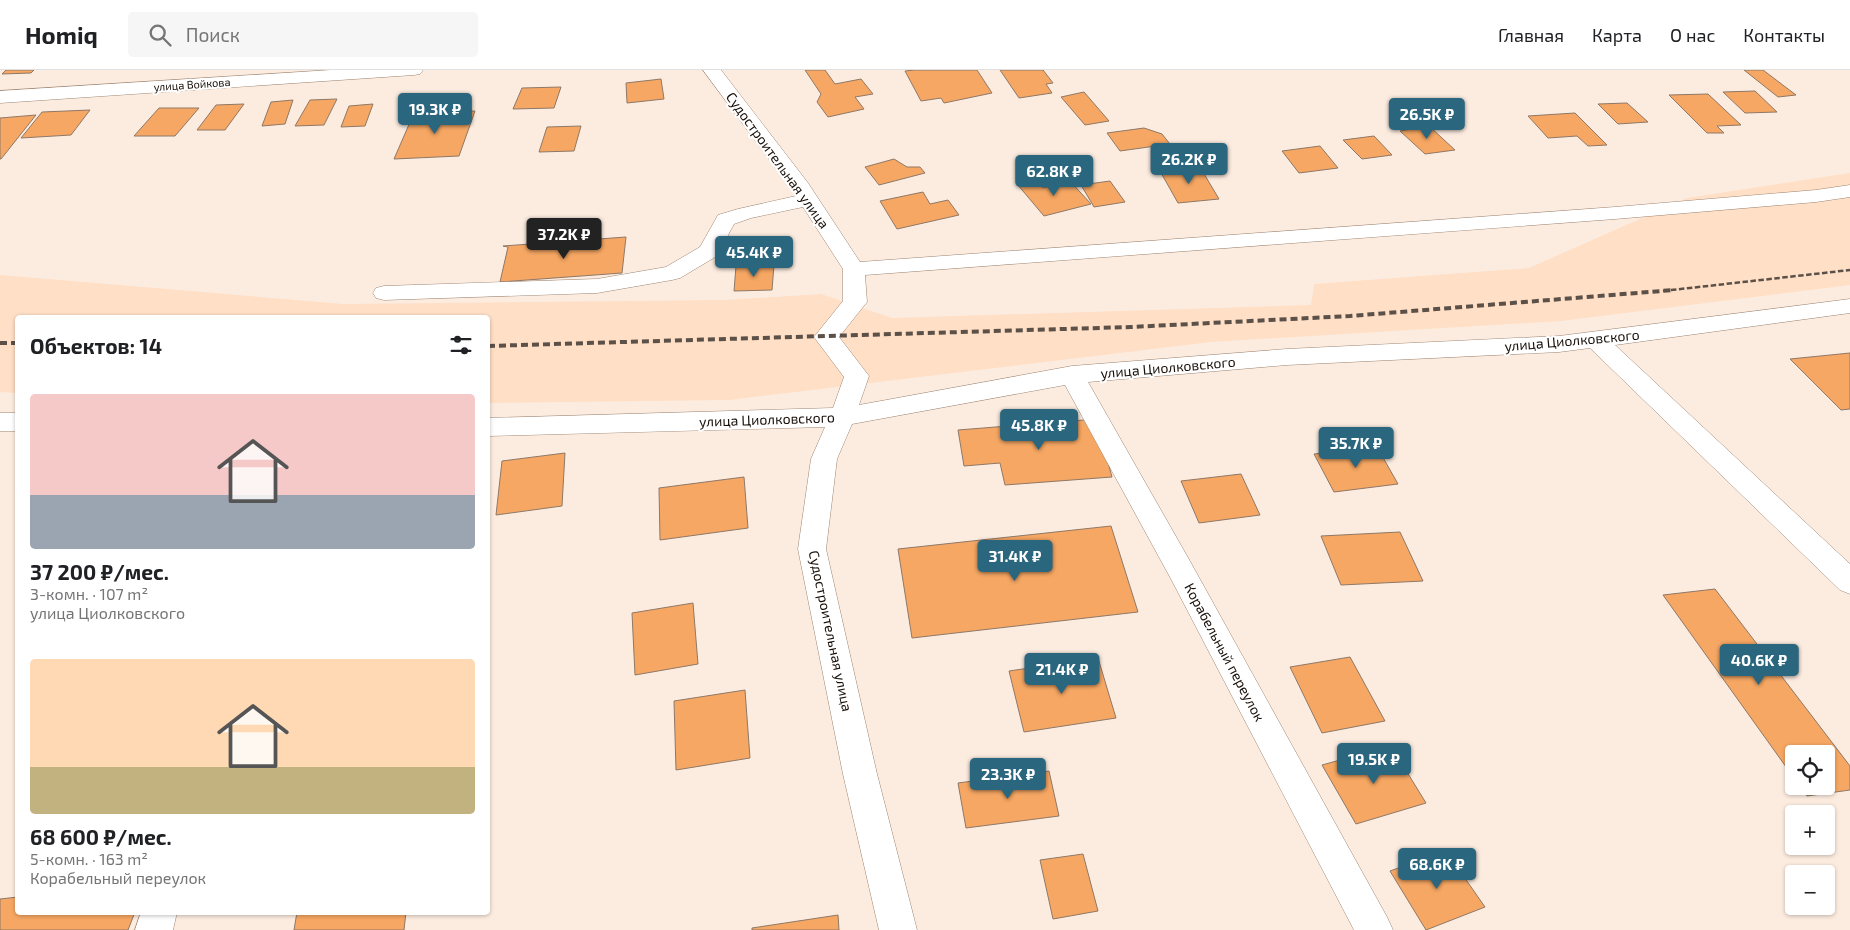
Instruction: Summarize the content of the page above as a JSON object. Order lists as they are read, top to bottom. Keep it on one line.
{"streets":{"street":["улица Войкова","Судостроительная улица","улица Циолковского","Корабельный переулок"]},"crossings":[["Судостроительная улица","улица Циолковского"],["улица Циолковского","Корабельный переулок"]],"page":{"header":"Homiq","search":"Поиск","nav":["Главная","Карта","О нас","Контакты"],"price":["19.3K ₽","26.5K ₽","26.2K ₽","62.8K ₽","37.2K ₽","45.4K ₽","45.8K ₽","35.7K ₽","31.4K ₽","40.6K ₽","21.4K ₽","19.5K ₽","23.3K ₽","68.6K ₽"],"heading":"Объектов: 14","list":[{"name":"37 200 ₽/мес.","note":"3-комн. · 107 m² · улица Циолковского"},{"name":"68 600 ₽/мес.","note":"5-комн. · 163 m² · Корабельный переулок"}],"map_buttons":["+","−"]}}
